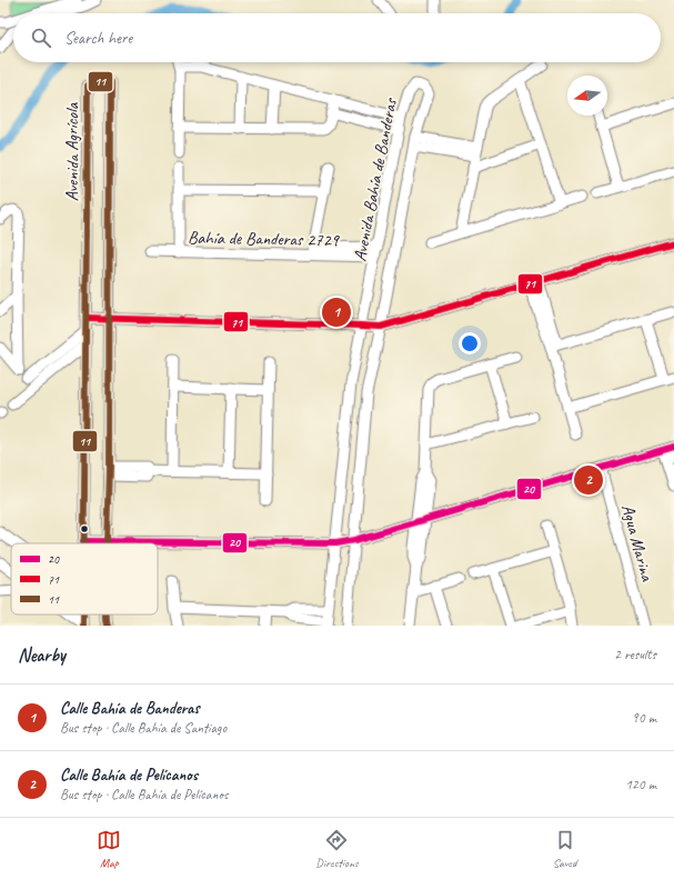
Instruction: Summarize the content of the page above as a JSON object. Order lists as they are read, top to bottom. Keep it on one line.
{"streets":{"street":["Avenida Agrícola","Avenida Bahía de Banderas","Bahía de Banderas 2729","Agua Marina"]},"crossings":[["Avenida Bahía de Banderas","Bahía de Banderas 2729"]],"lines":["transit line 11","transit line 71","transit line 20"],"legend":["20","71","11"],"north":"left","page":{"search":"Search here","pins":["1","2"],"heading":["Nearby","2 results"],"list":[{"mark":"1","name":"Calle Bahía de Banderas","note":"Bus stop · Calle Bahía de Santiago","value":"90 m"},{"mark":"2","name":"Calle Bahía de Pelícanos","note":"Bus stop · Calle Bahía de Pelícanos","value":"120 m"}],"nav":["Map","Directions","Saved"]}}
